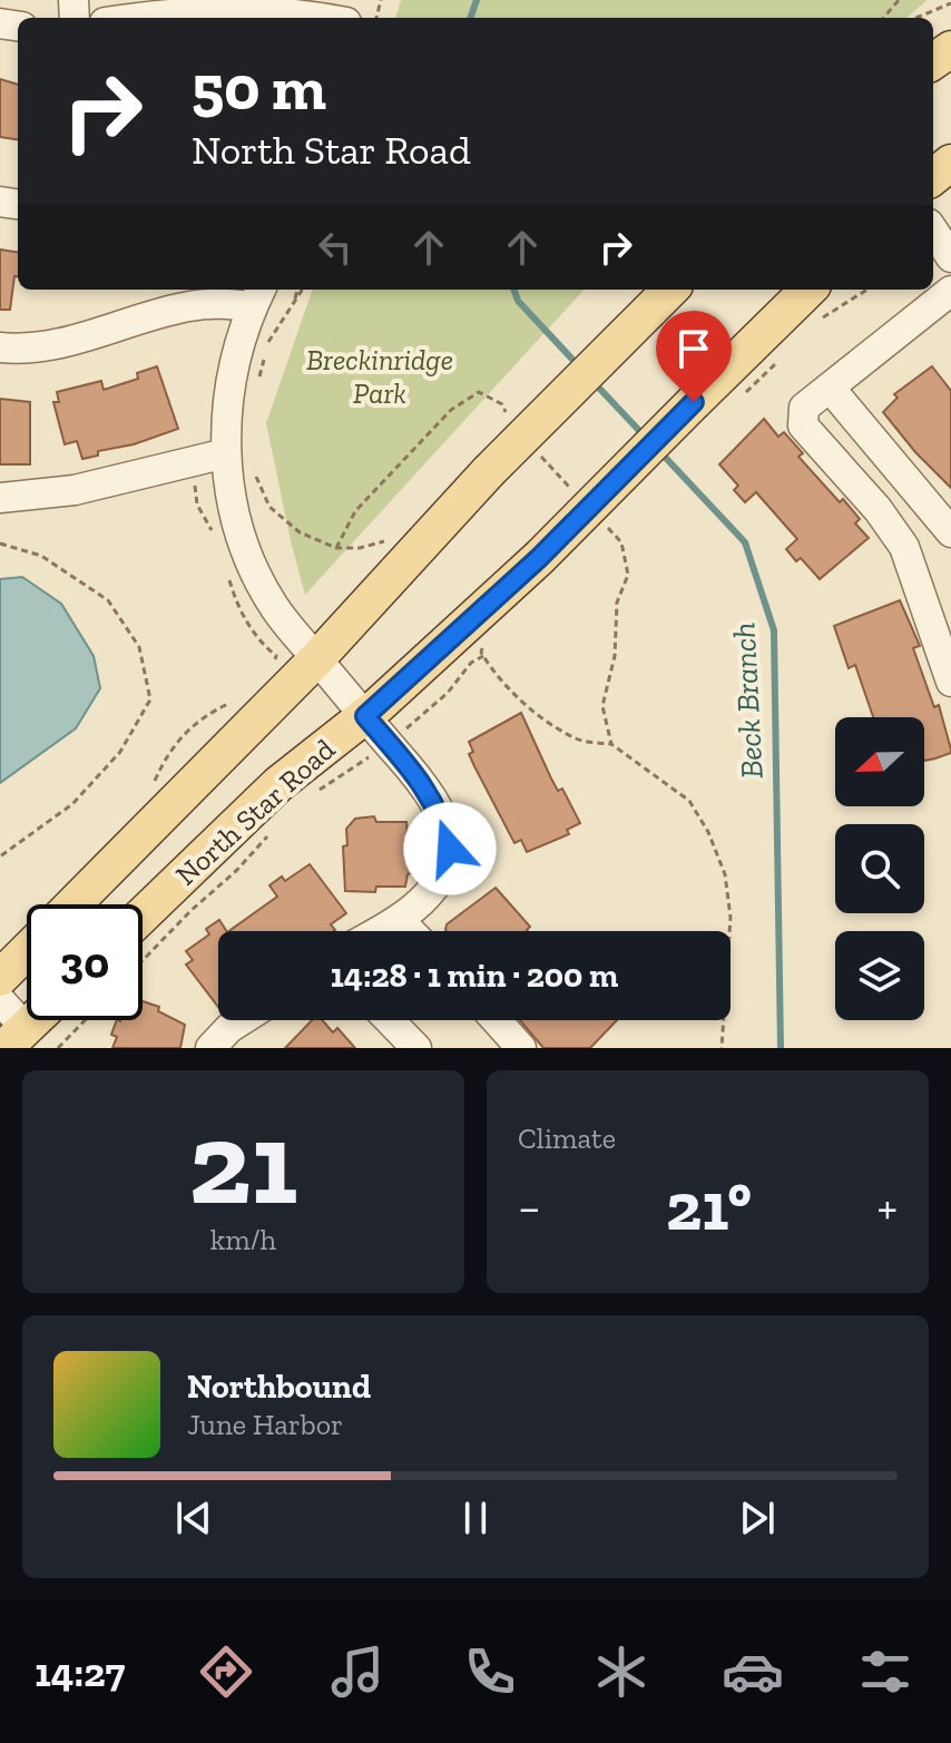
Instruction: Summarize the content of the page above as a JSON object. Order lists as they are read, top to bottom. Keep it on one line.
{"streets":{"main road":["North Star Road"]},"water":["Beck Branch"],"parks":["Breckinridge Park"],"north":"left","page":{"turn":["50 m","North Star Road"],"limit":"30","trip":"14:28 · 1 min · 200 m","tile":[["21","km/h"],"Climate"],"heat":["−","21°","+"],"song":["Northbound","June Harbor"],"tabs":"14:27"}}
